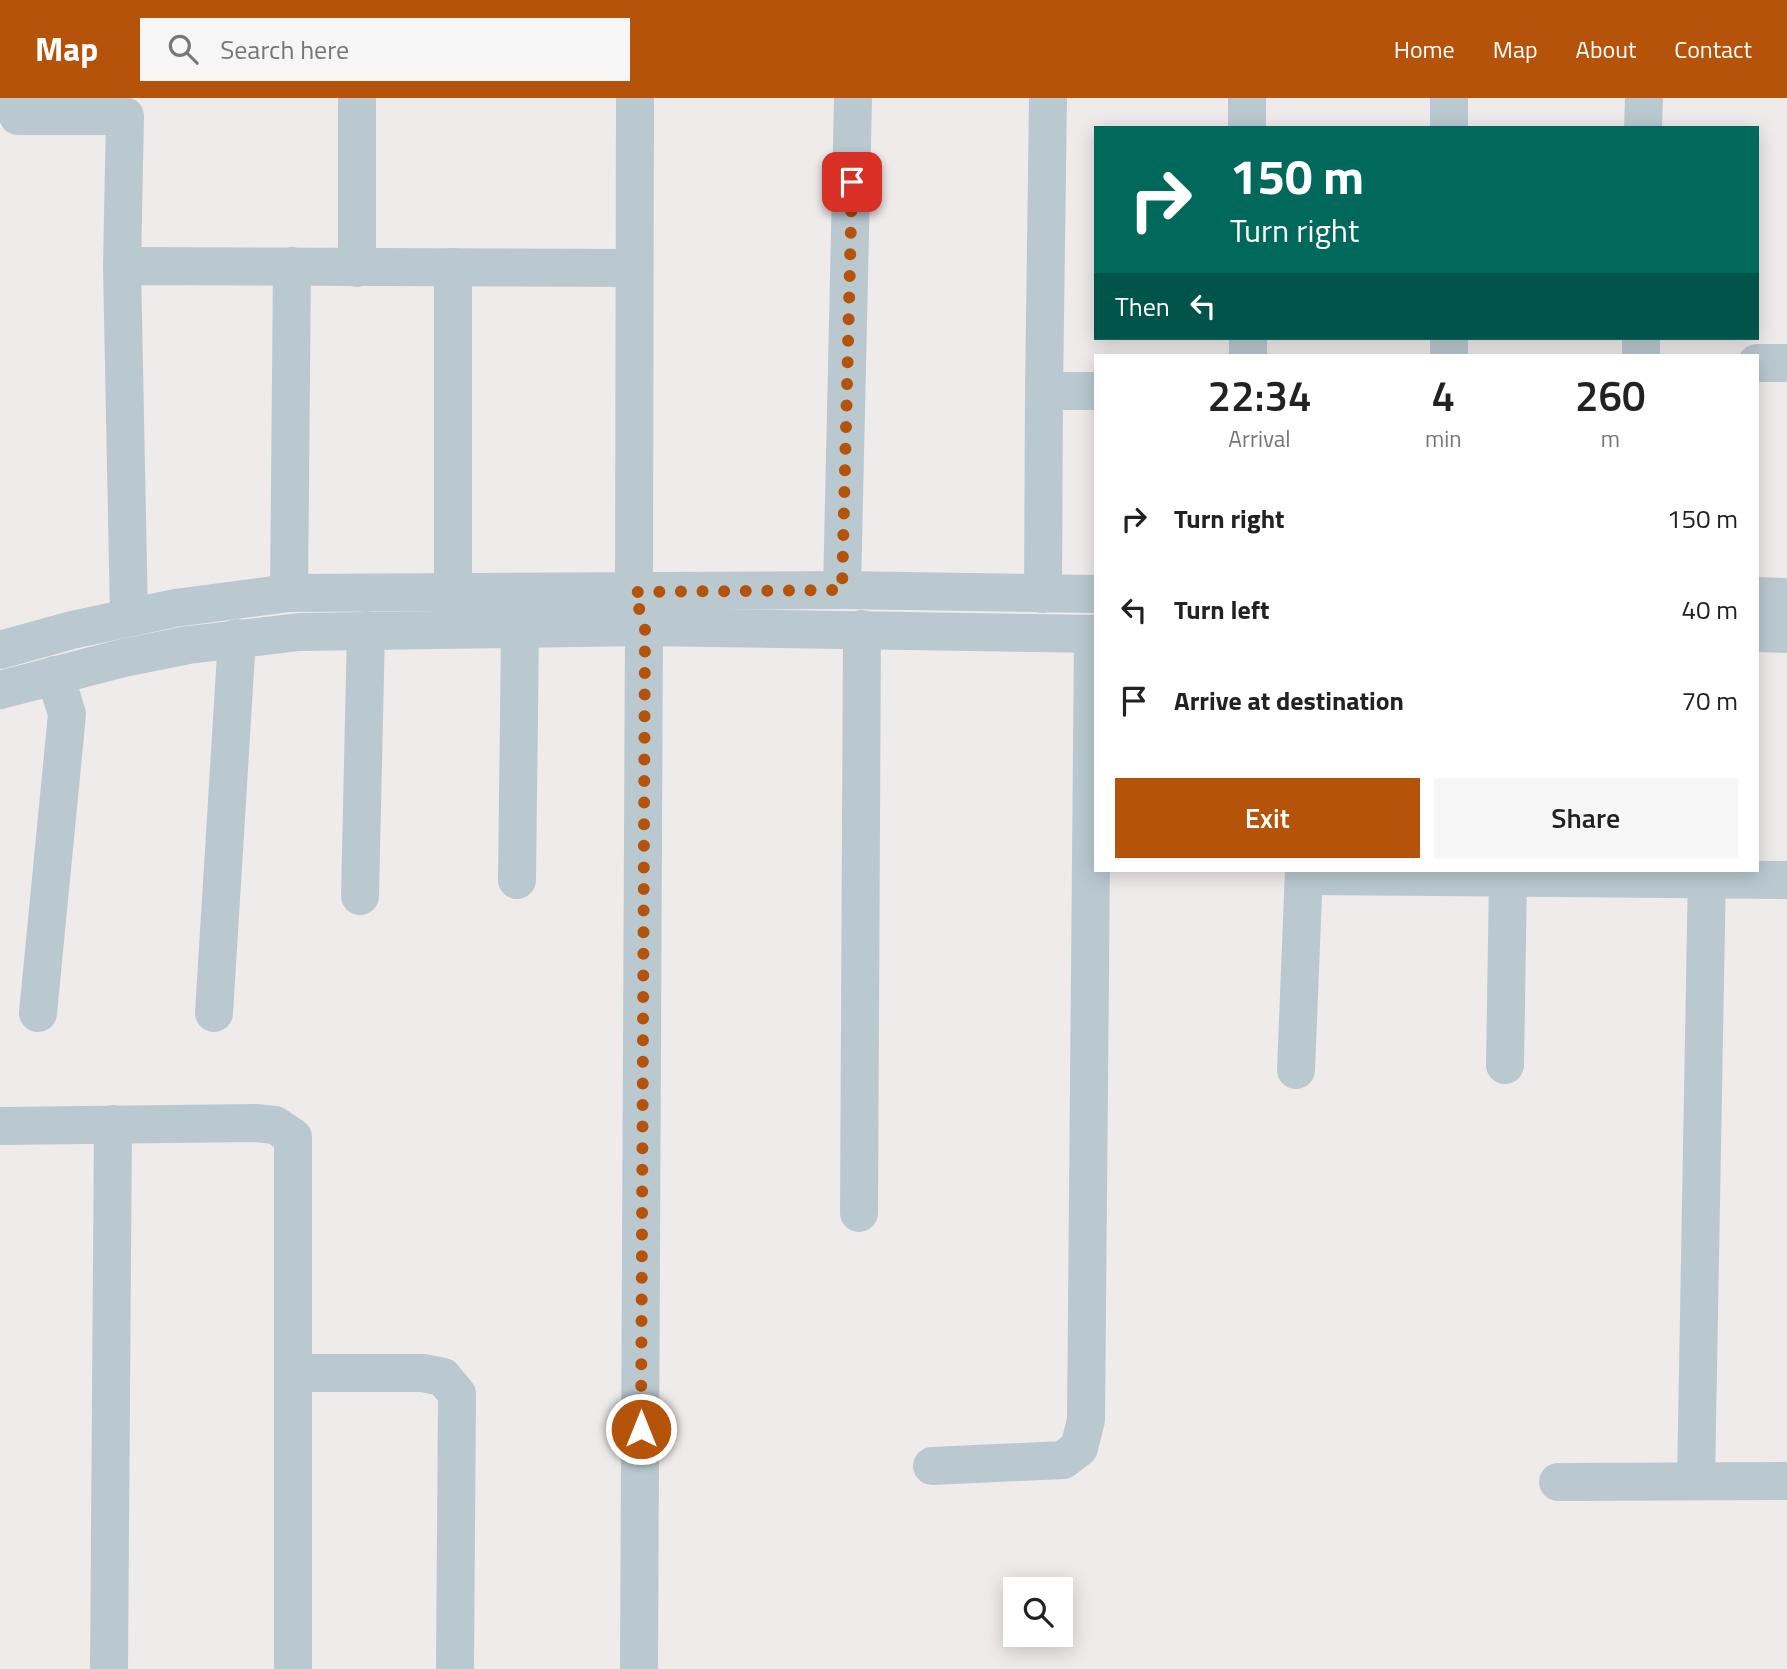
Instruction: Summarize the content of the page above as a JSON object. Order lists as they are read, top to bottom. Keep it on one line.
{"page":{"header":"Map","search":"Search here","nav":["Home","Map","About","Contact"],"turn":["150 m","Turn right"],"then":"Then","eta":["22:34","Arrival","4","min","260","m"],"list":[{"name":"Turn right","value":"150 m"},{"name":"Turn left","value":"40 m"},{"name":"Arrive at destination","value":"70 m"}],"buttons":["Exit","Share"]}}
